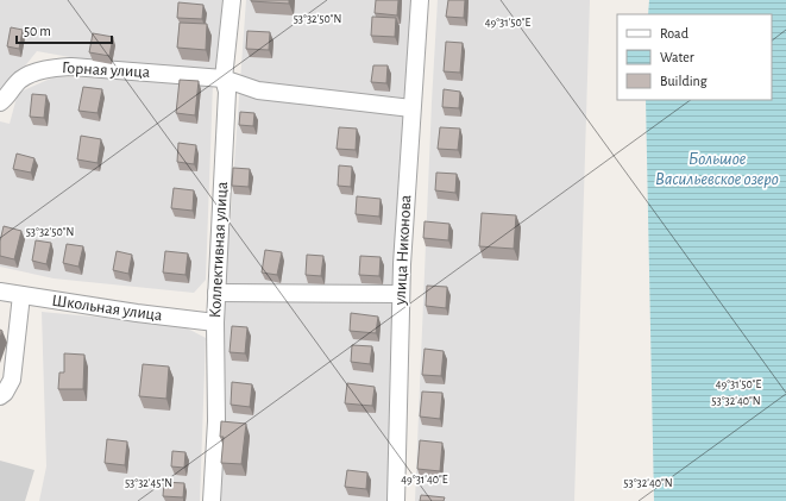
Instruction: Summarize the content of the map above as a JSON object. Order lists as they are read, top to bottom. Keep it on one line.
{"streets":{"street":["Горная улица","Коллективная улица","улица Никонова","Школьная улица"]},"crossings":[["Горная улица","Коллективная улица"],["Горная улица","улица Никонова"],["Коллективная улица","Школьная улица"]],"water":["Большое Васильевское озеро"],"legend":["Road","Water","Building"],"scale_bar":"50 m","coordinates":["53°32'50\"N","49°31'50\"E","53°32'40\"N","49°31'40\"E","53°32'45\"N"]}
